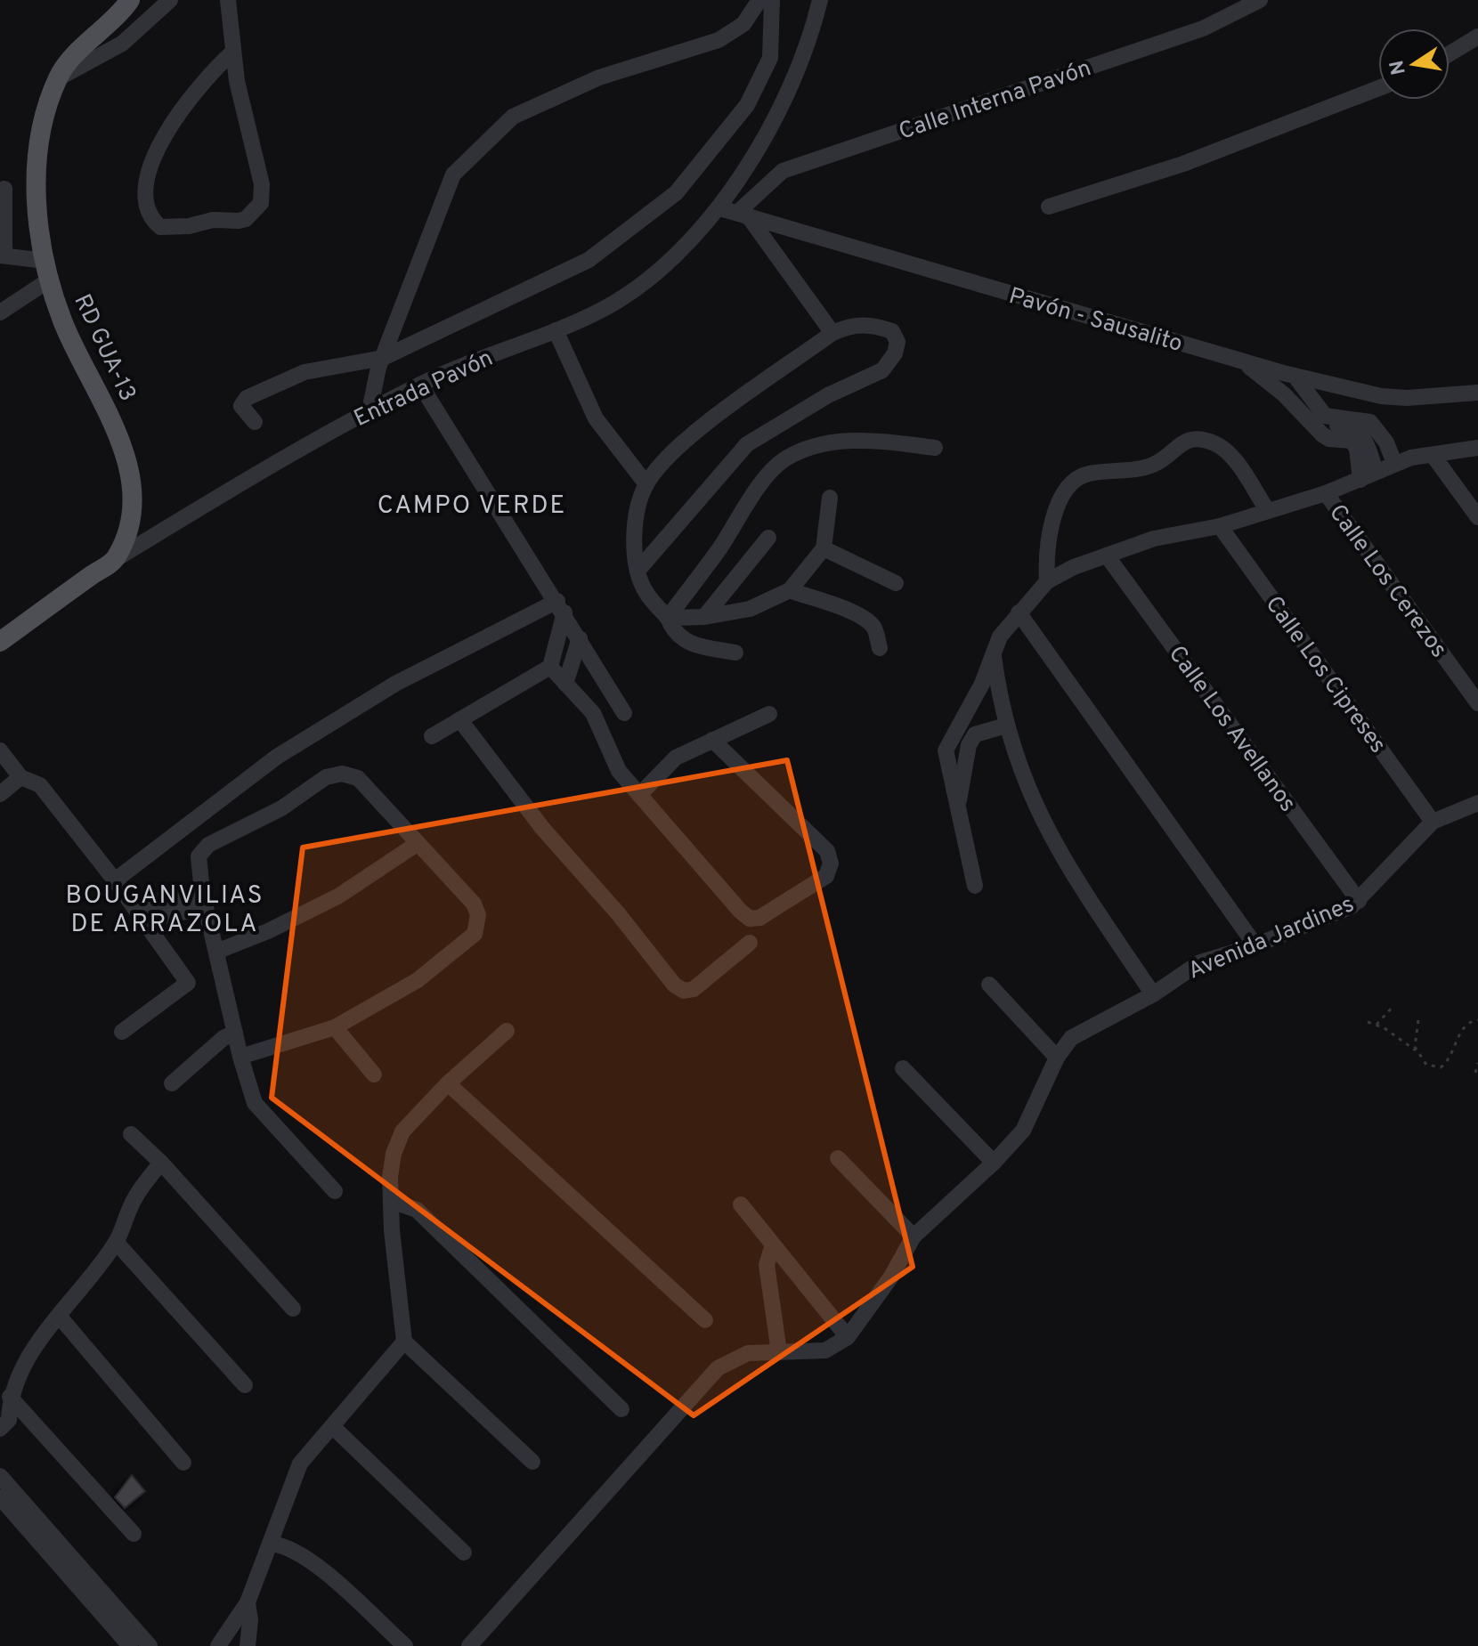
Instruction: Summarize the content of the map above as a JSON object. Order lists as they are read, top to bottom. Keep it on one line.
{"streets":{"main road":["RD GUA-13"],"street":["Calle Interna Pavón","Pavón - Sausalito","Entrada Pavón","Calle Los Cerezos","Calle Los Cipreses","Calle Los Avellanos","Avenida Jardines"]},"crossings":[["Calle Interna Pavón","Pavón - Sausalito"],["Pavón - Sausalito","Entrada Pavón"],["RD GUA-13","Entrada Pavón"],["Calle Los Cipreses","Avenida Jardines"],["Calle Los Avellanos","Avenida Jardines"]],"districts":["CAMPO VERDE","BOUGANVILIAS DE ARRAZOLA"],"north":"left"}
